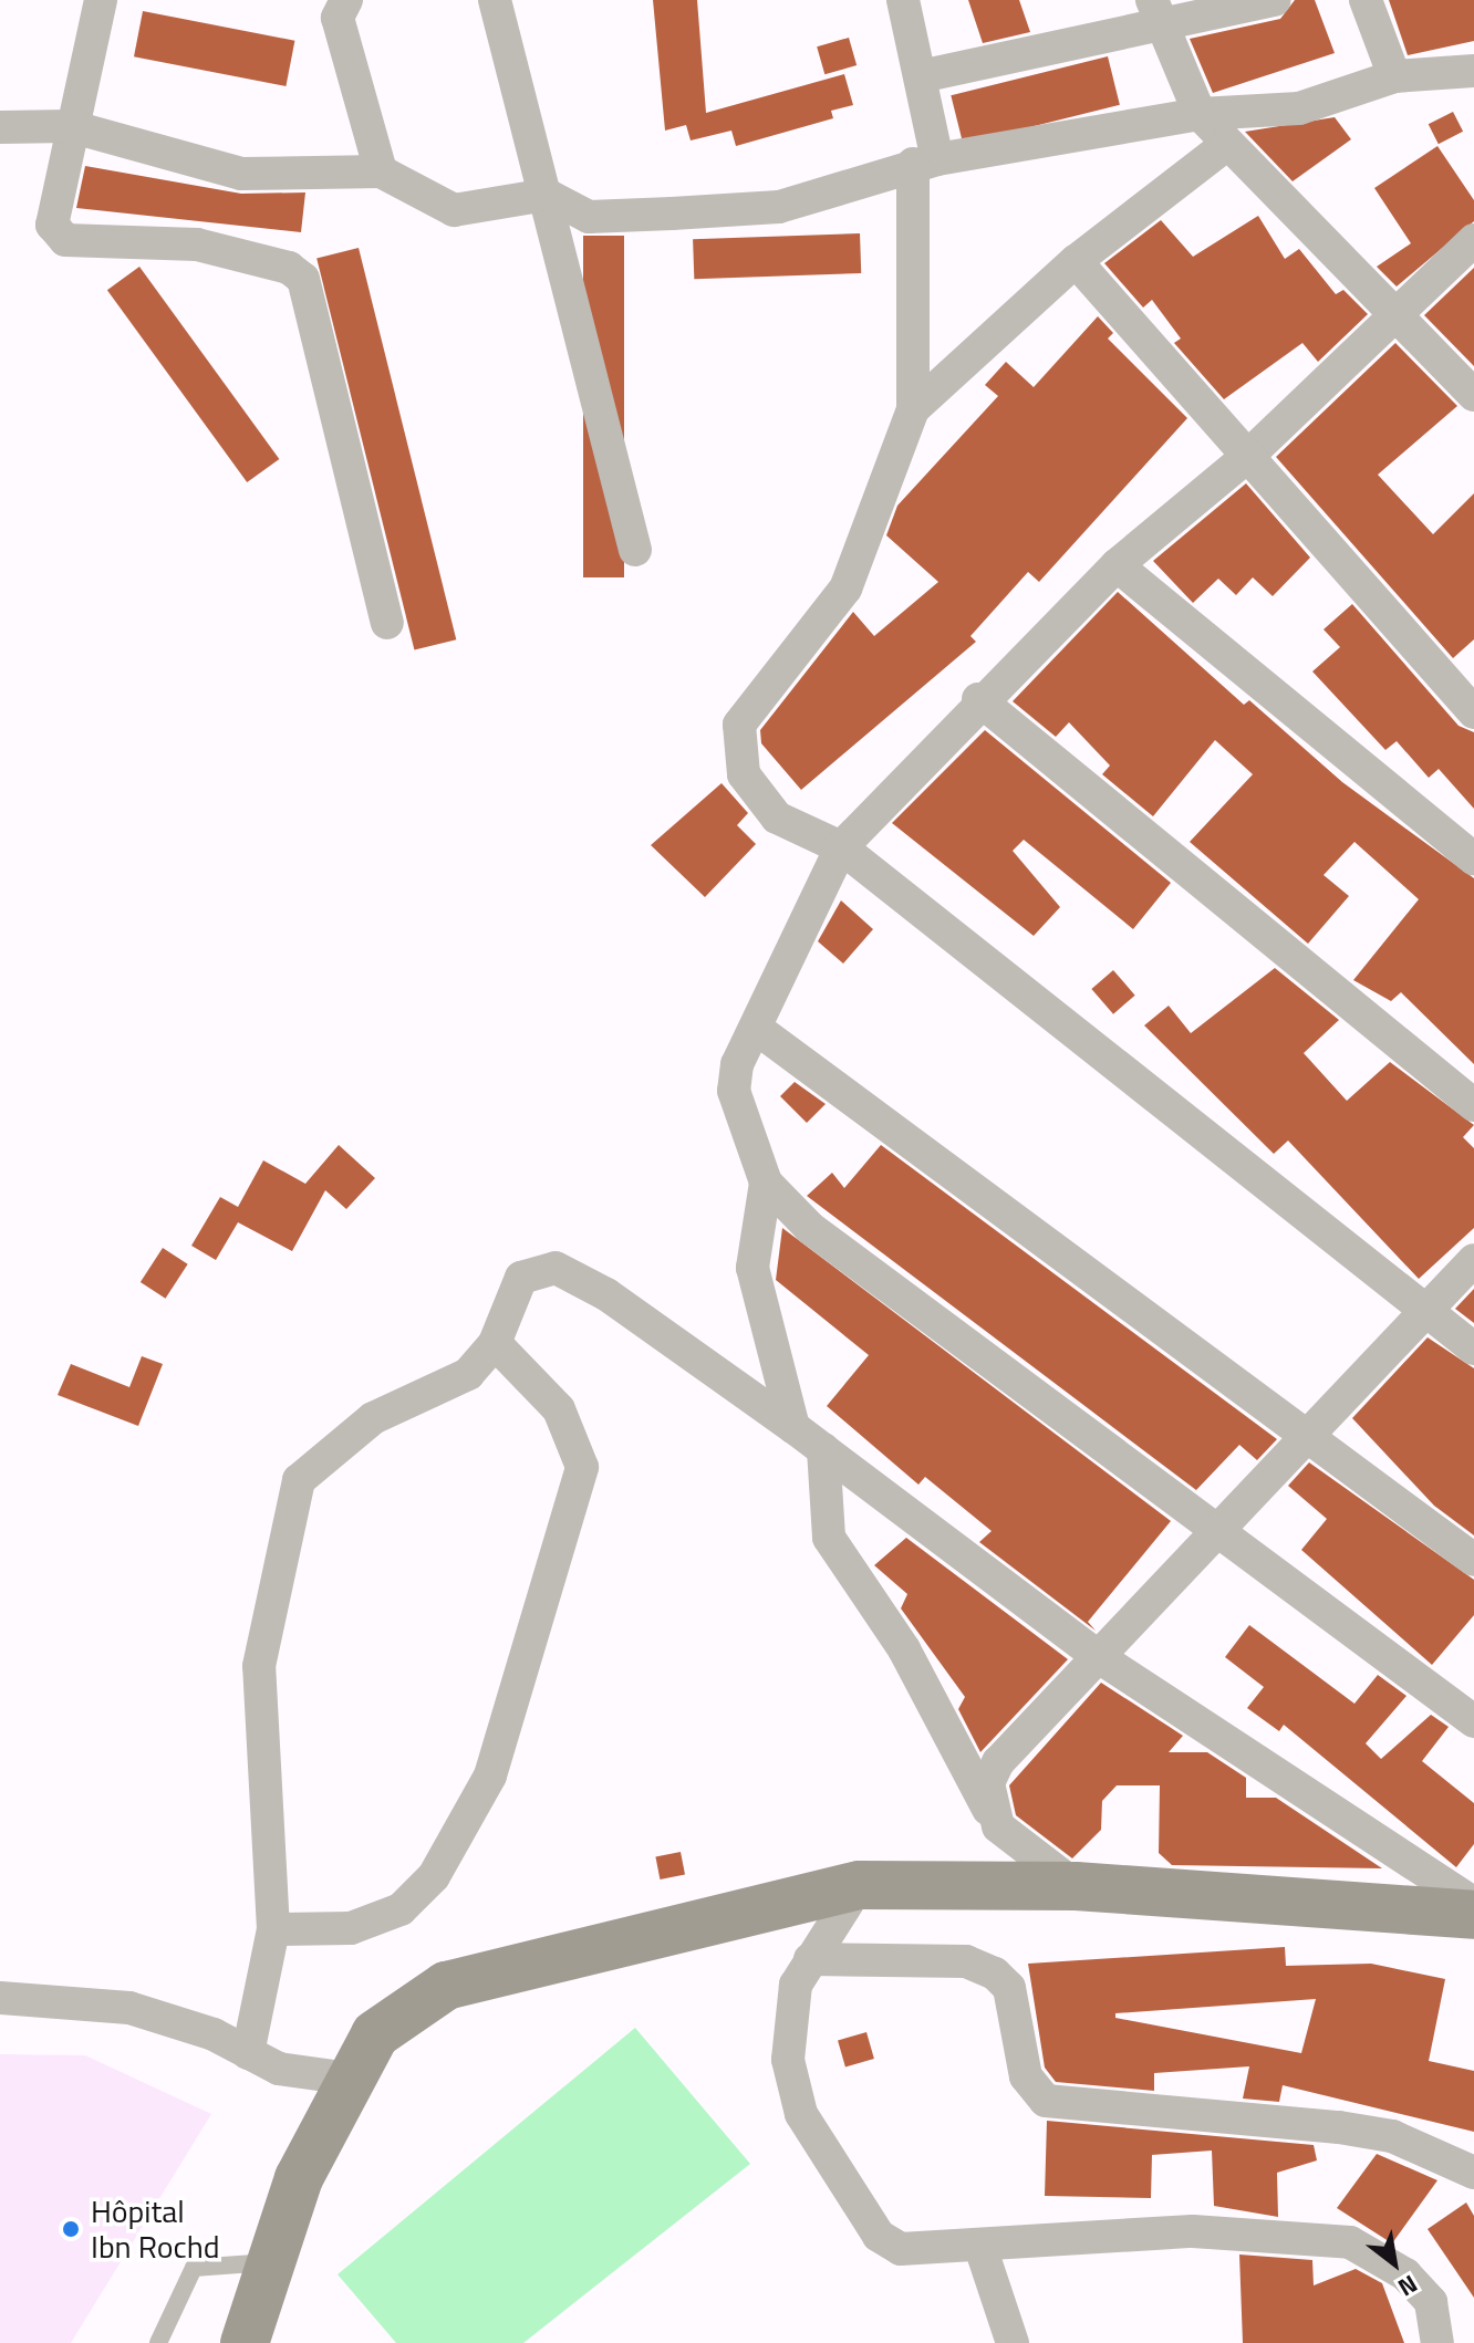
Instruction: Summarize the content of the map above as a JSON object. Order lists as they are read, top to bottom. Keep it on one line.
{"places":["Hôpital Ibn Rochd"],"north":"bottom right"}
